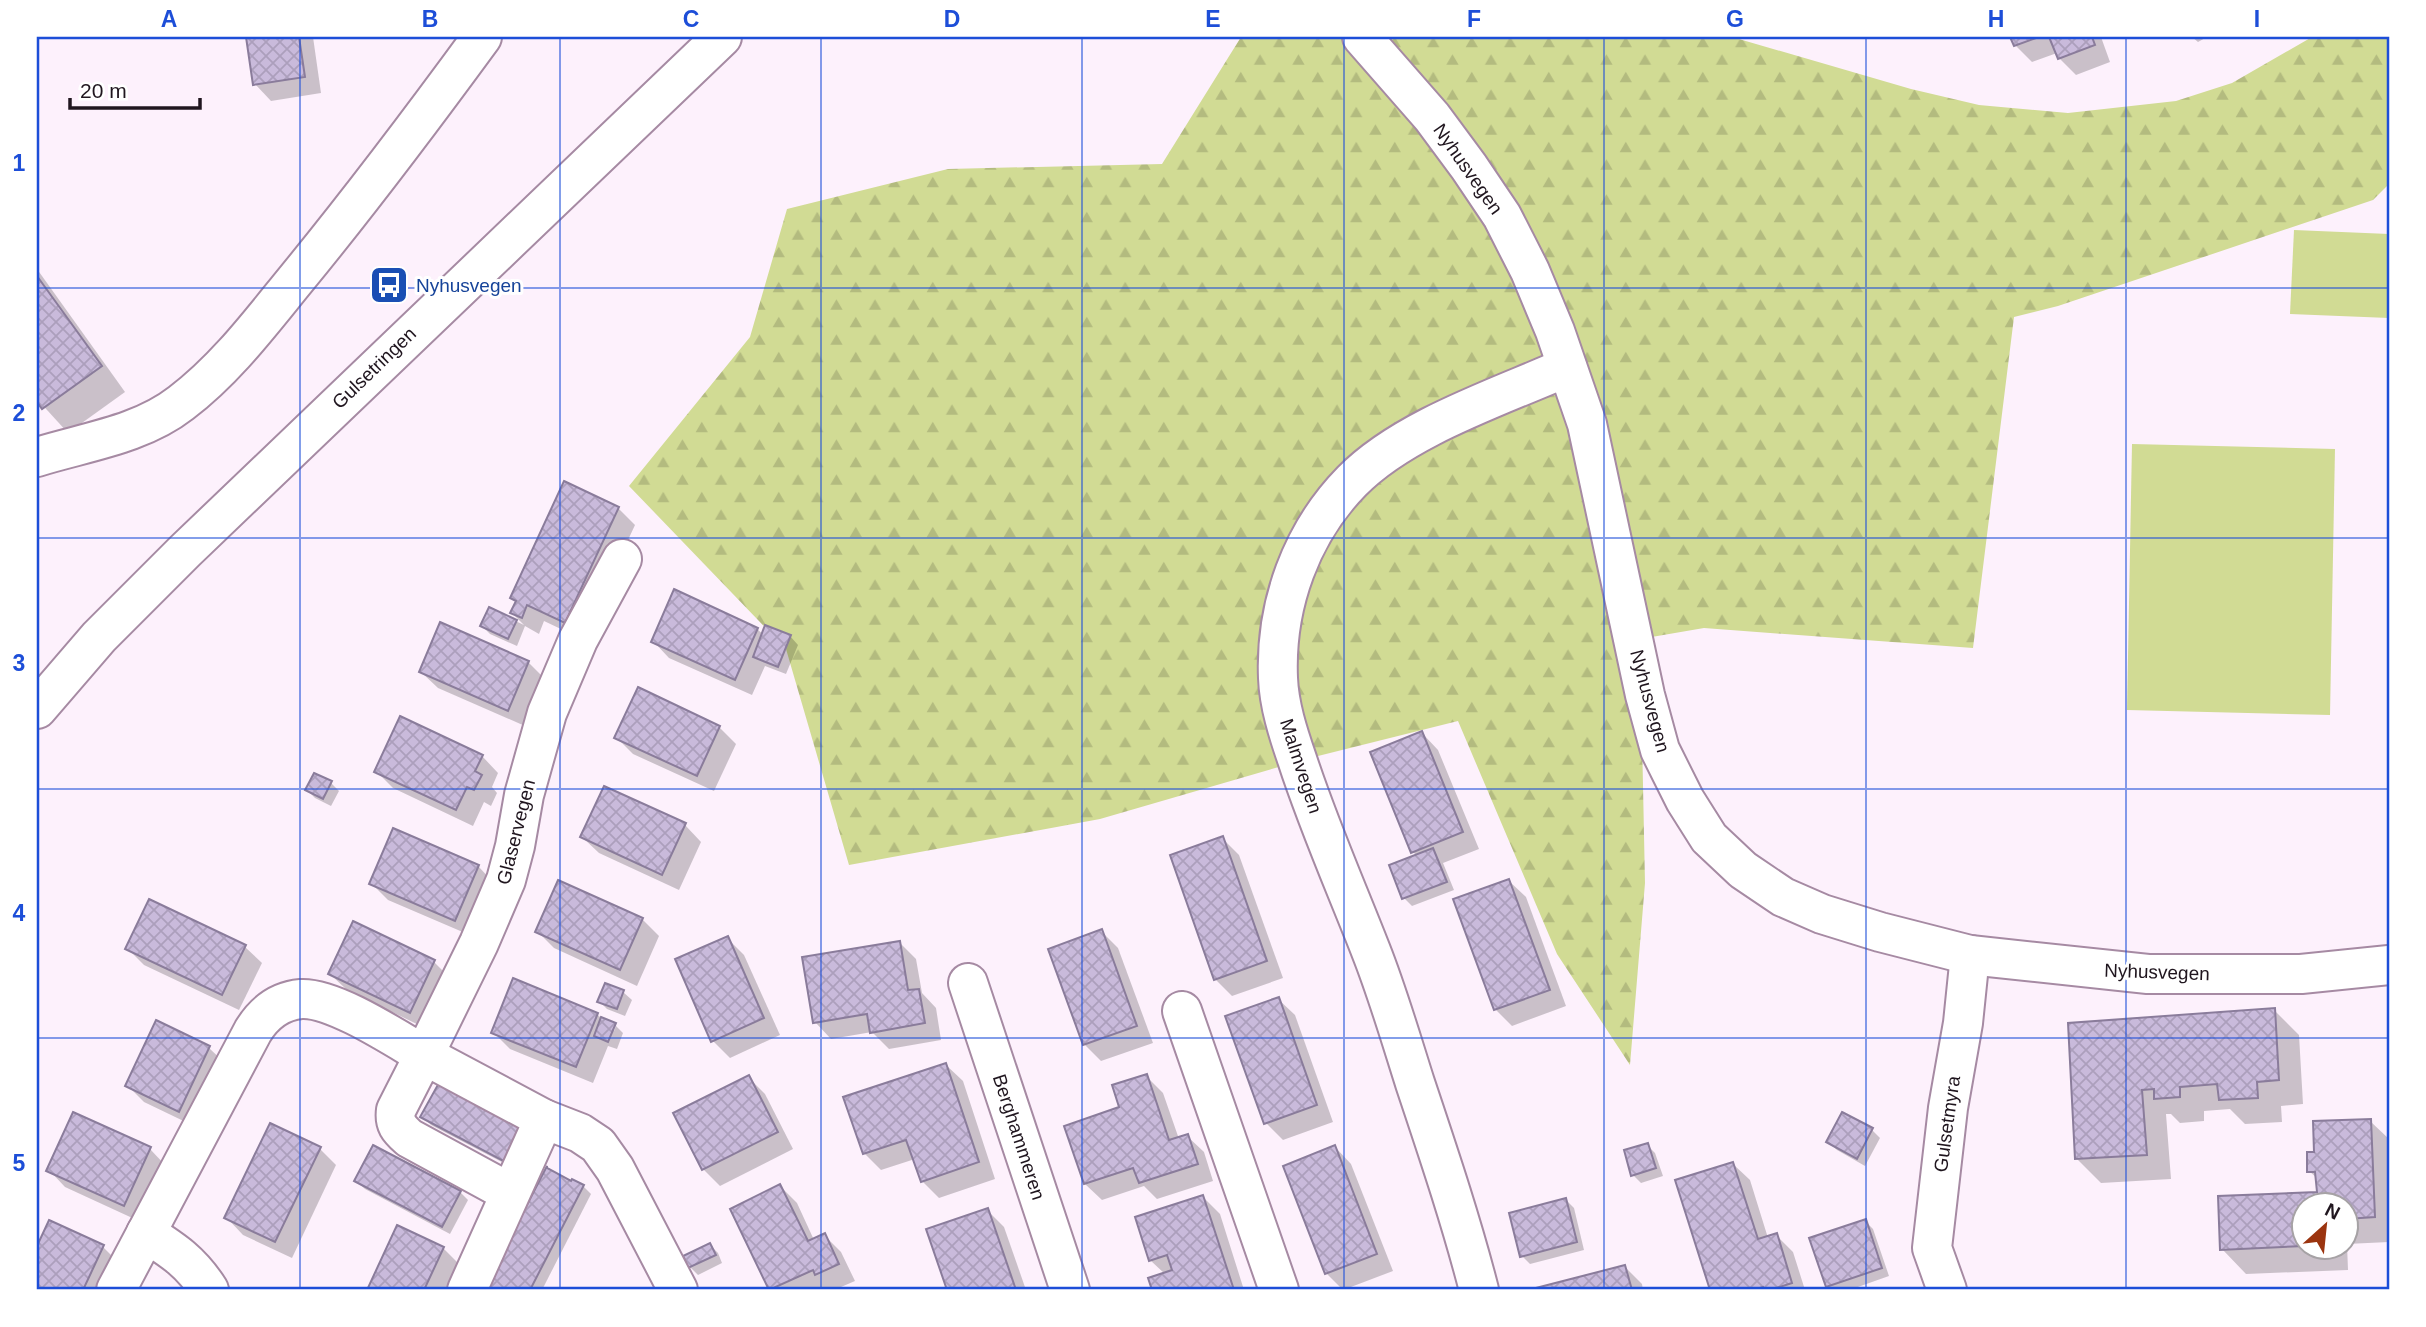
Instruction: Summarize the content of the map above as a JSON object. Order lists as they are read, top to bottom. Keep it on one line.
{"streets":{"street":["Nyhusvegen","Gulsetringen","Malmvegen","Glaservegen","Gulsetmyra","Berghammeren"]},"crossings":[["Nyhusvegen","Malmvegen"],["Nyhusvegen","Gulsetmyra"]],"places":{"bus stop":["Nyhusvegen"]},"scale_bar":"20 m","north":"top right","grid":{"columns":["A","B","C","D","E","F","G","H","I"],"rows":["1","2","3","4","5"]}}
